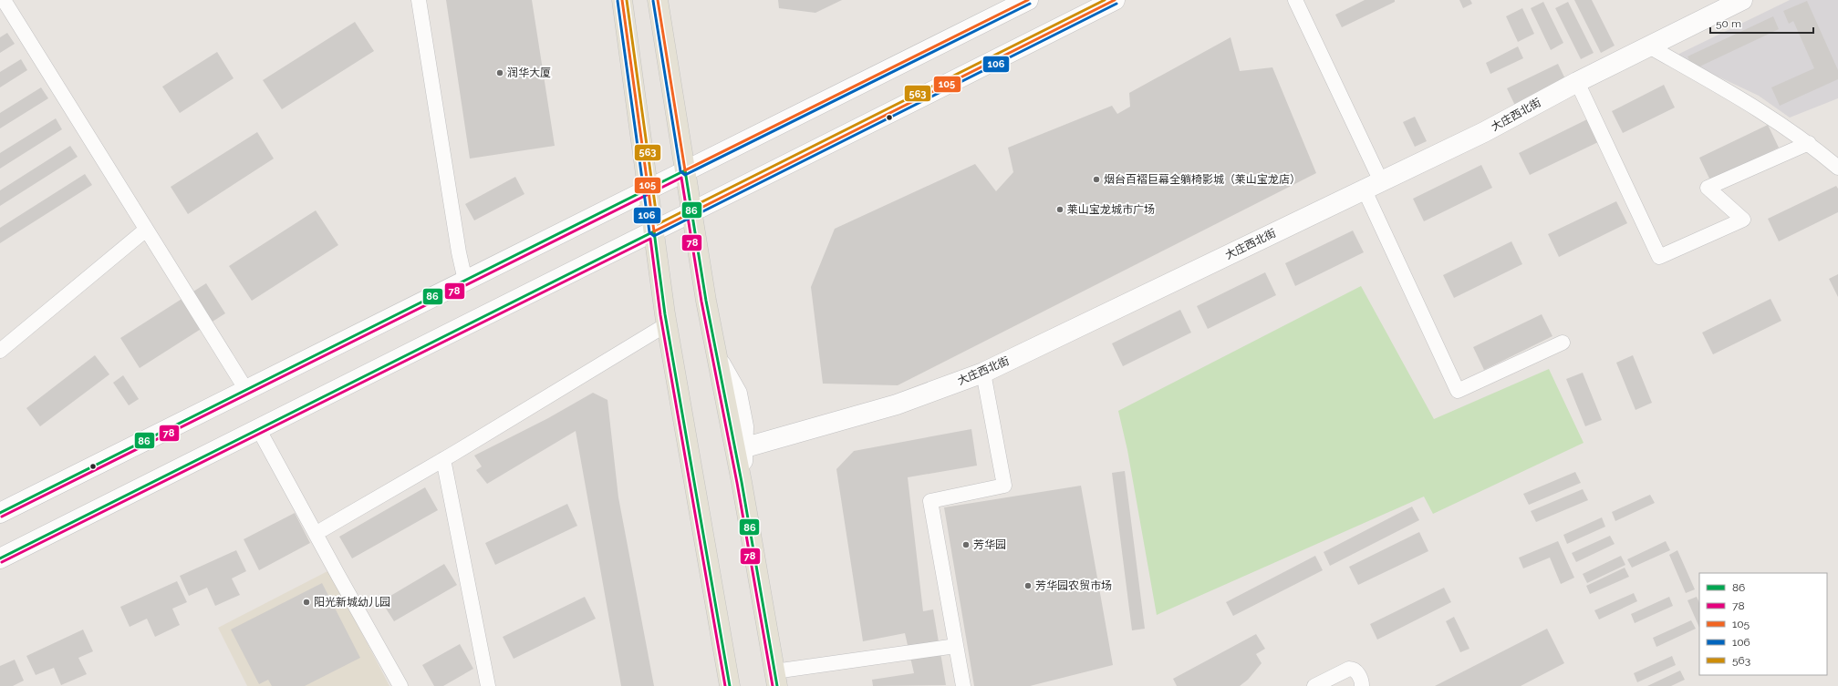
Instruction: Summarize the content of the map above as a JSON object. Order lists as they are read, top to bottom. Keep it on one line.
{"streets":{"main road":["大庄西北街"]},"places":["润华大厦","烟台百褶巨幕全躺椅影城（莱山宝龙店）","莱山宝龙城市广场","芳华园","芳华园农贸市场","阳光新城幼儿园"],"lines":["transit line 105","transit line 563","transit line 106","transit line 86","transit line 78"],"legend":["86","78","105","106","563"],"scale_bar":"50 m"}
